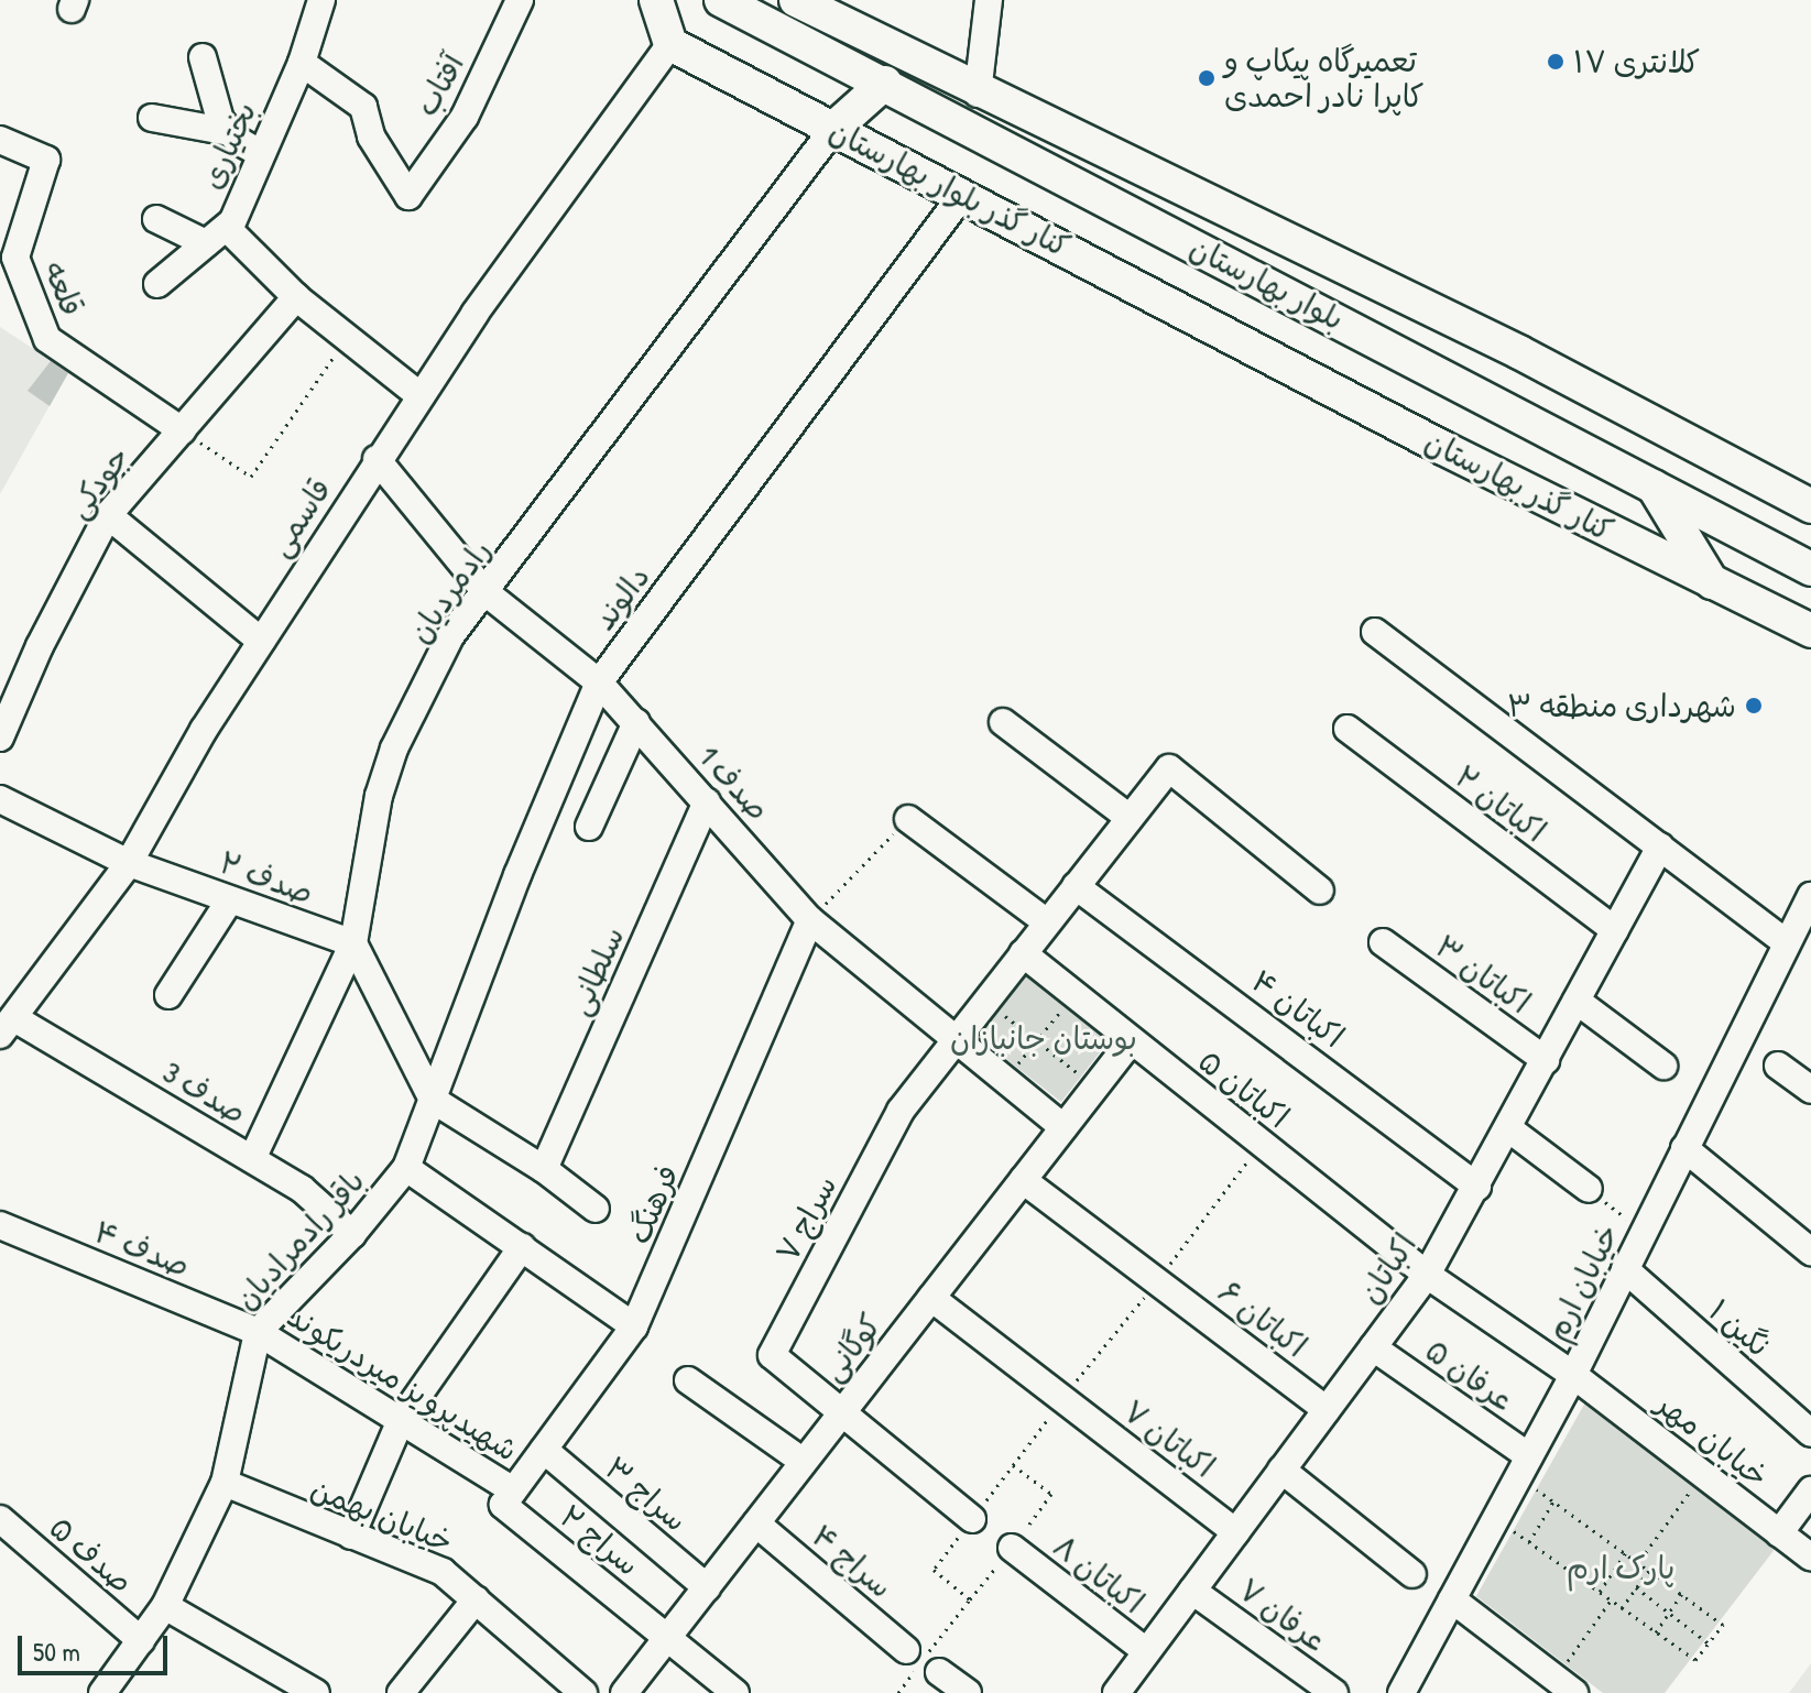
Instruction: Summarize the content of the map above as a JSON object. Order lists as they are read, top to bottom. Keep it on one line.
{"streets":{"main road":["کنار گذر بلوار بهارستان","بلوار بهارستان","کنار گذر بهارستان"],"street":["آفتاب","بختیاری","قلعه","جودکی","قاسمی","رادمردیان","دالوند","صدف 1","اکباتان ۲","صدف ۲","سلطانی","اکباتان ۳","اکباتان ۴","اکباتان ۵","صدف 3","فرهنگ","سراج ۷","باقر رادمرادیان","صدف ۴","اکباتان","خیابان ارم","اکباتان ۶","نگین ۱","کوگانی","عرفان ۵","شهیدپرویز میردریکوند","اکباتان ۷","خیابان مهر","سراج ۳","خیابان بهمن","سراج ۲","صدف ۵","سراج ۴","اکباتان ۸","عرفان ۷"]},"crossings":[["آفتاب","بختیاری"],["بختیاری","جودکی"],["بختیاری","قاسمی"],["کنار گذر بلوار بهارستان","کنار گذر بهارستان"],["کنار گذر بلوار بهارستان","قاسمی"],["کنار گذر بلوار بهارستان","رادمردیان"],["کنار گذر بلوار بهارستان","دالوند"],["قلعه","جودکی"],["قاسمی","صدف 1"],["قاسمی","صدف ۲"],["قاسمی","صدف 3"],["رادمردیان","صدف 1"],["رادمردیان","صدف ۲"],["رادمردیان","صدف 3"],["دالوند","صدف 1"],["دالوند","باقر رادمرادیان"],["صدف 1","سلطانی"],["صدف 1","فرهنگ"],["صدف 1","سراج ۷"],["صدف 1","کوگانی"],["اکباتان ۲","اکباتان"],["اکباتان ۳","اکباتان"],["اکباتان ۴","اکباتان"],["اکباتان ۵","اکباتان"],["اکباتان ۵","خیابان ارم"],["اکباتان ۵","کوگانی"],["اکباتان ۵","خیابان مهر"],["صدف 3","باقر رادمرادیان"],["فرهنگ","شهیدپرویز میردریکوند"],["فرهنگ","سراج ۳"],["فرهنگ","سراج ۲"],["سراج ۷","کوگانی"],["باقر رادمرادیان","صدف ۴"],["باقر رادمرادیان","شهیدپرویز میردریکوند"],["باقر رادمرادیان","خیابان بهمن"],["باقر رادمرادیان","صدف ۵"],["صدف ۴","شهیدپرویز میردریکوند"],["اکباتان","اکباتان ۶"],["اکباتان","عرفان ۵"],["اکباتان","اکباتان ۷"],["اکباتان","اکباتان ۸"],["اکباتان","عرفان ۷"],["خیابان ارم","نگین ۱"],["خیابان ارم","عرفان ۵"],["خیابان ارم","خیابان مهر"],["اکباتان ۶","کوگانی"],["کوگانی","اکباتان ۷"],["کوگانی","سراج ۳"],["کوگانی","سراج ۲"],["کوگانی","سراج ۴"],["شهیدپرویز میردریکوند","سراج ۲"]],"parks":["بوستان جانبازان","پارک ارم"],"places":["کلانتری ۱۷","تعمیرگاه پیکاپ و کاپرا نادر احمدی","شهرداری منطقه ۳"],"scale_bar":"50 m"}
